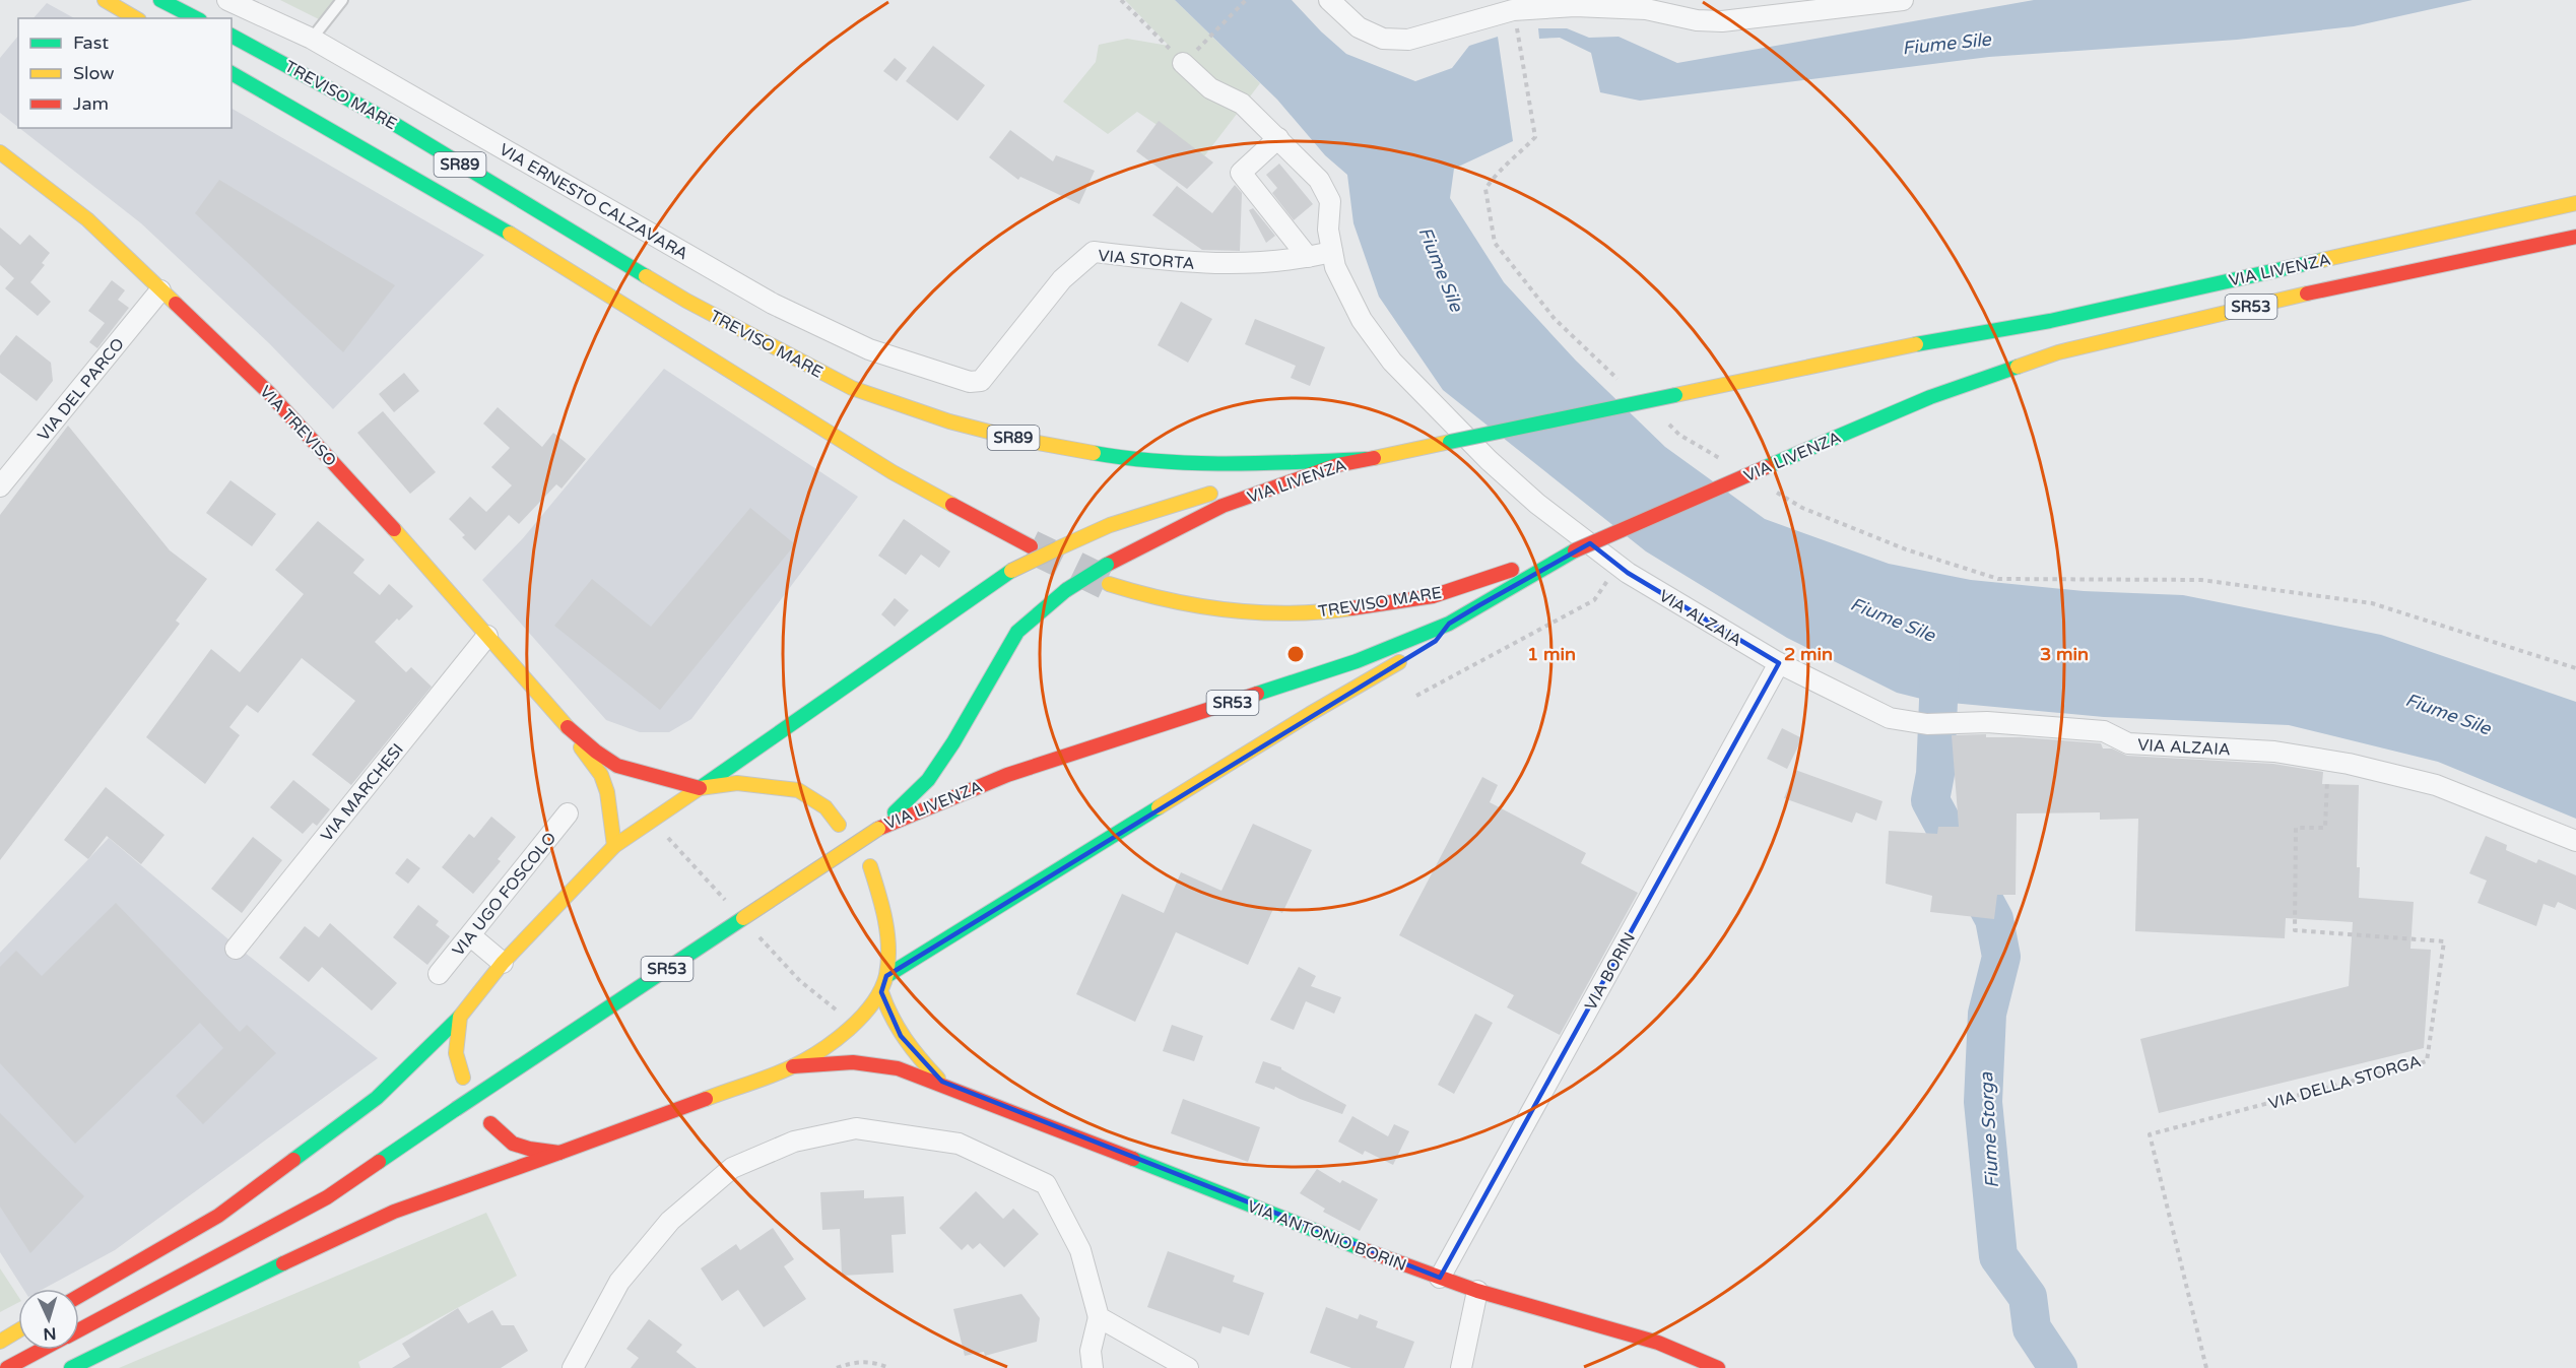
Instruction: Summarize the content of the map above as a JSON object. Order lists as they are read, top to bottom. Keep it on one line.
{"streets":{"main road":["TREVISO MARE","SR89","VIA LIVENZA","SR53","VIA TREVISO","VIA ANTONIO BORIN"],"street":["VIA ERNESTO CALZAVARA","VIA STORTA","VIA DEL PARCO","VIA ALZAIA","VIA MARCHESI","VIA UGO FOSCOLO","VIA BORIN"],"path":["VIA DELLA STORGA"]},"crossings":[["TREVISO MARE","VIA LIVENZA"],["VIA ERNESTO CALZAVARA","VIA STORTA"],["VIA STORTA","VIA ALZAIA"],["VIA LIVENZA","SR53"],["VIA DEL PARCO","VIA TREVISO"],["VIA TREVISO","VIA MARCHESI"],["VIA ALZAIA","VIA BORIN"],["VIA ALZAIA","VIA DELLA STORGA"],["VIA BORIN","VIA ANTONIO BORIN"]],"water":["Fiume Sile","Fiume Storga"],"legend":["Fast","Slow","Jam"],"north":"bottom","rings":["1 min","2 min","3 min"]}
